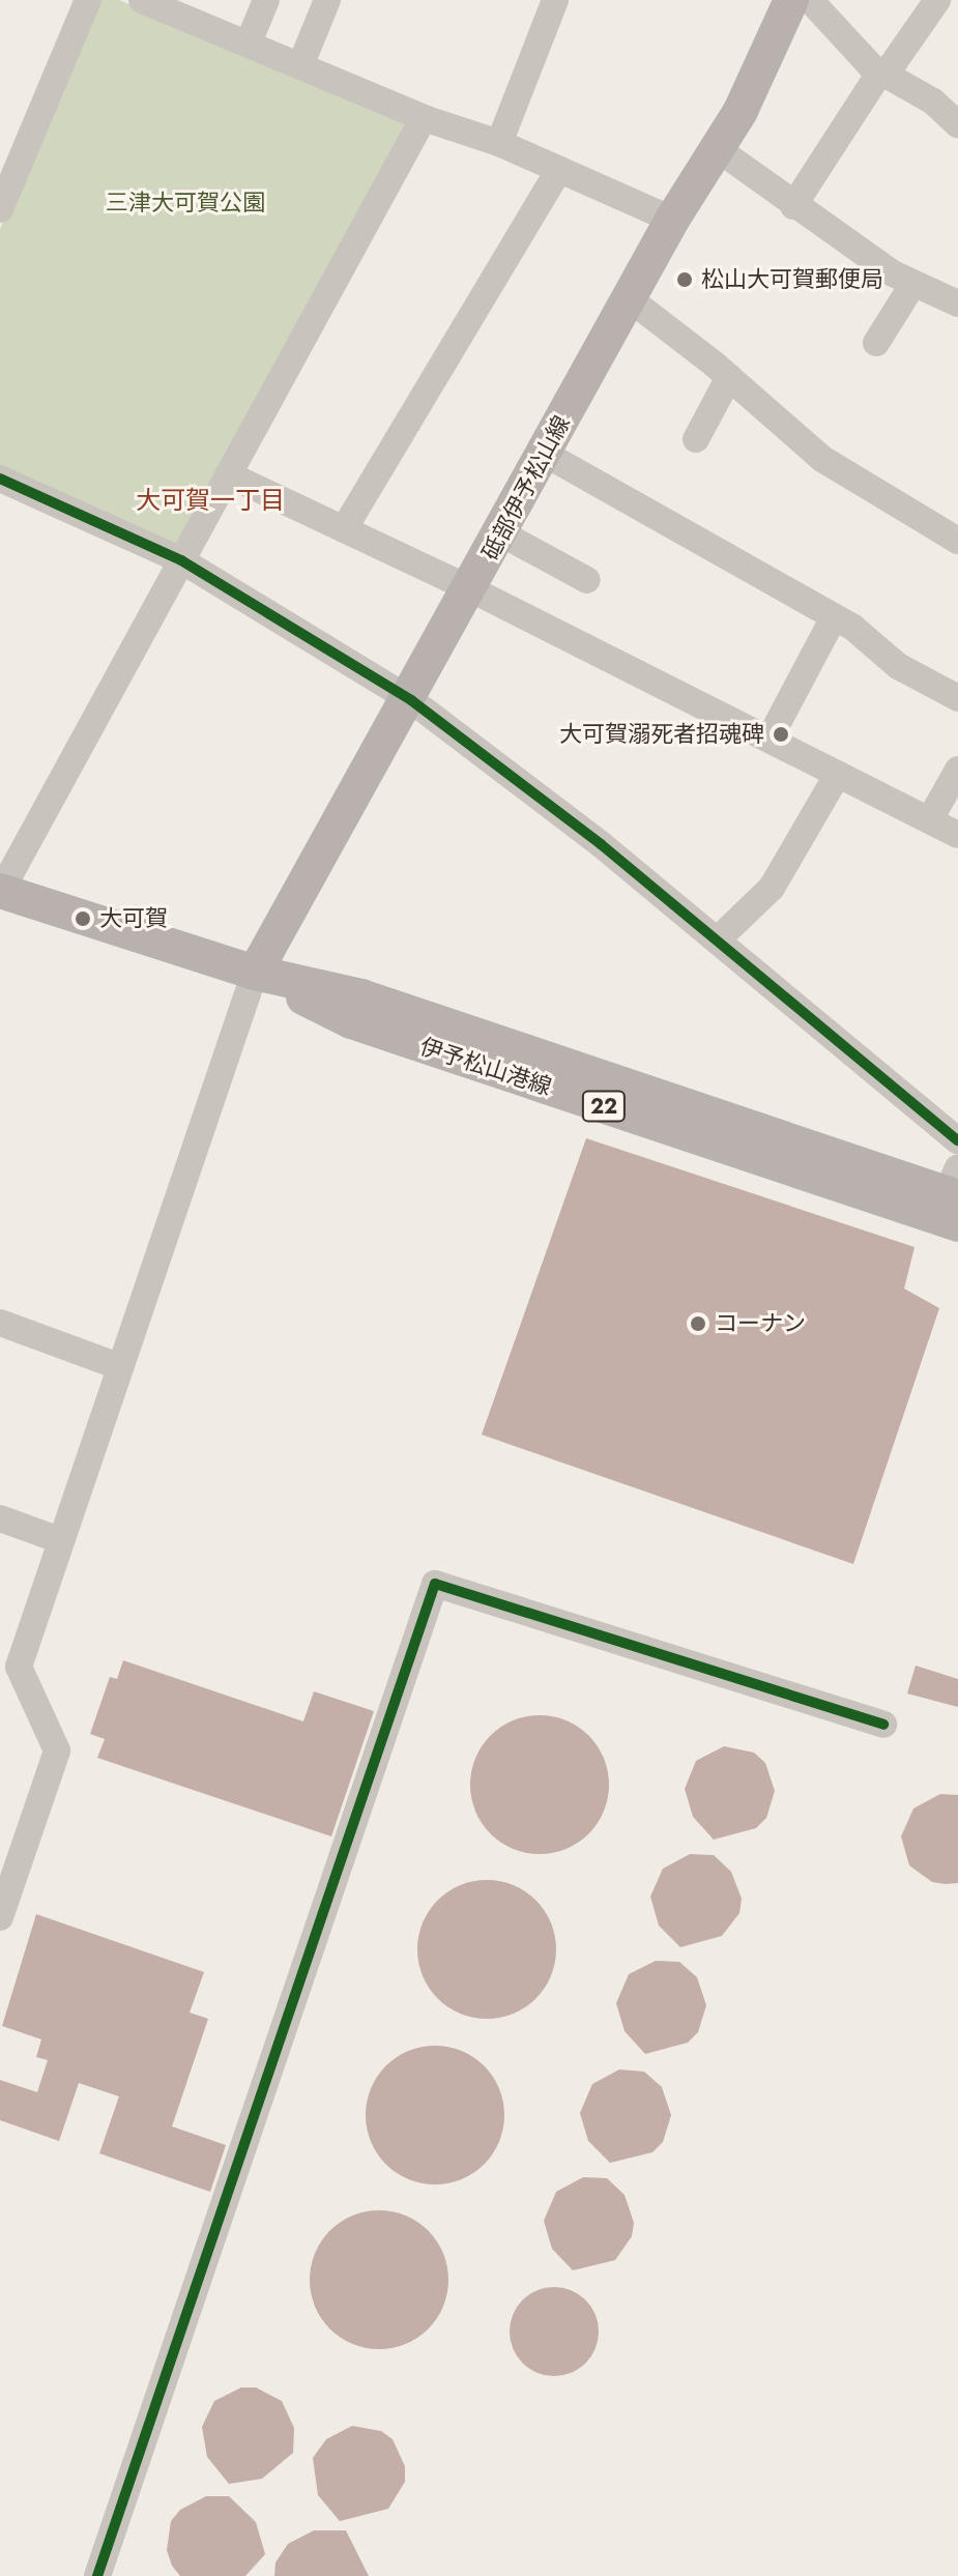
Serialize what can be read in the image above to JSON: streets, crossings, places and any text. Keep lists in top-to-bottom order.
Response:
{
  "streets": {
    "main road": ["砥部伊予松山線", "伊予松山港線", "22"]
  },
  "crossings": [
    ["砥部伊予松山線", "伊予松山港線"]
  ],
  "districts": ["大可賀一丁目"],
  "parks": ["三津大可賀公園"],
  "places": [
    "松山大可賀郵便局",
    "大可賀溺死者招魂碑",
    "大可賀",
    "コーナン"
  ]
}
